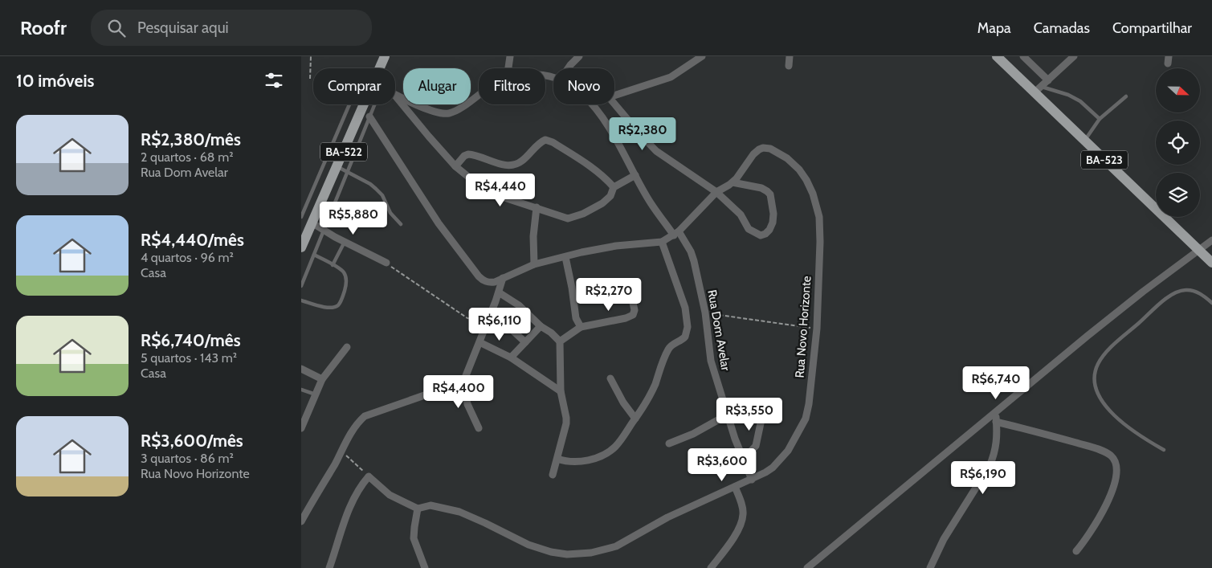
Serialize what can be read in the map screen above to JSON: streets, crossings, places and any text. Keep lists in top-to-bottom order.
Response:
{
  "streets": {
    "main road": ["BA-522", "BA-523"],
    "street": ["Rua Novo Horizonte", "Rua Dom Avelar"]
  },
  "crossings": [
    ["Rua Novo Horizonte", "Rua Dom Avelar"]
  ],
  "north": "right",
  "page": {
    "header": "Roofr",
    "search": "Pesquisar aqui",
    "nav": ["Mapa", "Camadas", "Compartilhar"],
    "heading": "10 imóveis",
    "chip": [
      "Comprar",
      "Alugar",
      "Filtros",
      "Novo"
    ],
    "list": [
      {
        "name": "R$2,380/mês",
        "note": "2 quartos · 68 m² · Rua Dom Avelar"
      },
      {
        "name": "R$4,440/mês",
        "note": "4 quartos · 96 m² · Casa"
      },
      {
        "name": "R$6,740/mês",
        "note": "5 quartos · 143 m² · Casa"
      },
      {
        "name": "R$3,600/mês",
        "note": "3 quartos · 86 m² · Rua Novo Horizonte"
      }
    ],
    "price": [
      "R$2,380",
      "R$4,440",
      "R$5,880",
      "R$2,270",
      "R$6,110",
      "R$6,740",
      "R$4,400",
      "R$3,550",
      "R$3,600",
      "R$6,190"
    ]
  }
}
